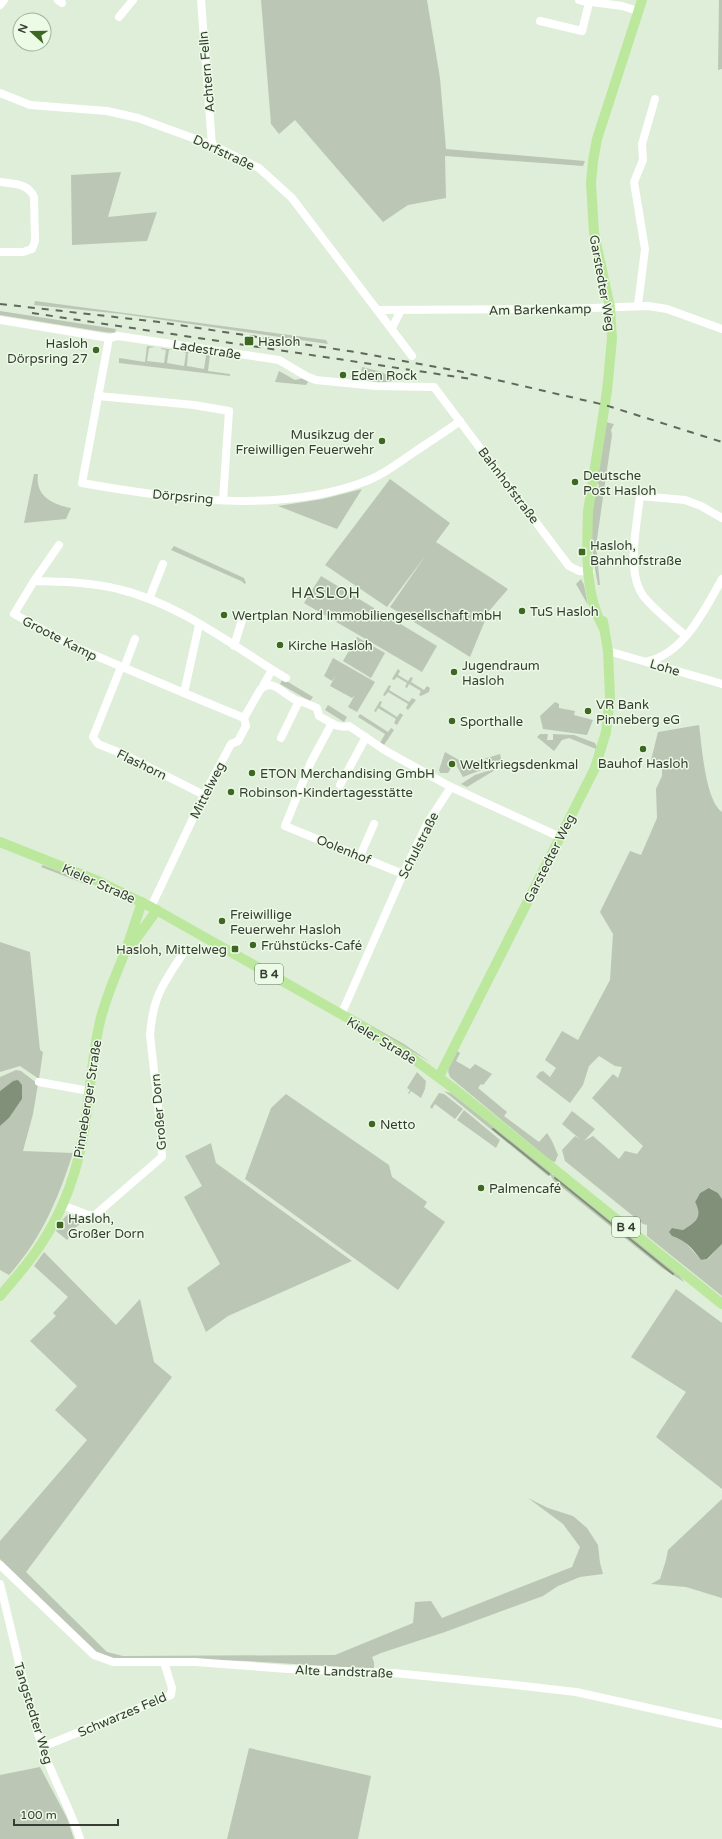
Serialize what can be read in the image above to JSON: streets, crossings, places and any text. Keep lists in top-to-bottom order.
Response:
{
  "streets": {
    "main road": [
      "Garstedter Weg",
      "Kieler Straße",
      "B 4",
      "Pinneberger Straße"
    ],
    "street": [
      "Achtern Felln",
      "Dorfstraße",
      "Am Barkenkamp",
      "Ladestraße",
      "Bahnhofstraße",
      "Dörpsring",
      "Groote Kamp",
      "Lohe",
      "Flashorn",
      "Mittelweg",
      "Schulstraße",
      "Oolenhof",
      "Großer Dorn",
      "Alte Landstraße",
      "Tangstedter Weg",
      "Schwarzes Feld"
    ]
  },
  "crossings": [
    ["Achtern Felln", "Dorfstraße"],
    ["Dorfstraße", "Am Barkenkamp"],
    ["Garstedter Weg", "Am Barkenkamp"],
    ["Garstedter Weg", "Bahnhofstraße"],
    ["Garstedter Weg", "Lohe"],
    ["Garstedter Weg", "Kieler Straße"],
    ["Ladestraße", "Bahnhofstraße"],
    ["Ladestraße", "Dörpsring"],
    ["Groote Kamp", "Flashorn"],
    ["Groote Kamp", "Mittelweg"],
    ["Flashorn", "Mittelweg"],
    ["Mittelweg", "Kieler Straße"],
    ["Mittelweg", "Pinneberger Straße"],
    ["Schulstraße", "Oolenhof"],
    ["Schulstraße", "Kieler Straße"],
    ["Kieler Straße", "Pinneberger Straße"],
    ["Pinneberger Straße", "Großer Dorn"],
    ["Alte Landstraße", "Schwarzes Feld"],
    ["Tangstedter Weg", "Schwarzes Feld"]
  ],
  "districts": ["HASLOH"],
  "places": {
    "transit": [
      "Hasloh",
      "Hasloh, Bahnhofstraße",
      "Hasloh, Mittelweg",
      "Hasloh, Großer Dorn"
    ],
    "other": [
      "Hasloh Dörpsring 27",
      "Eden Rock",
      "Musikzug der Freiwilligen Feuerwehr",
      "Deutsche Post Hasloh",
      "TuS Hasloh",
      "Wertplan Nord Immobiliengesellschaft mbH",
      "Kirche Hasloh",
      "Jugendraum Hasloh",
      "VR Bank Pinneberg eG",
      "Sporthalle",
      "Bauhof Hasloh",
      "Weltkriegsdenkmal",
      "ETON Merchandising GmbH",
      "Robinson-Kindertagesstätte",
      "Freiwillige Feuerwehr Hasloh",
      "Frühstücks-Café",
      "Netto",
      "Palmencafé"
    ]
  },
  "scale_bar": "100 m",
  "north": "left"
}
